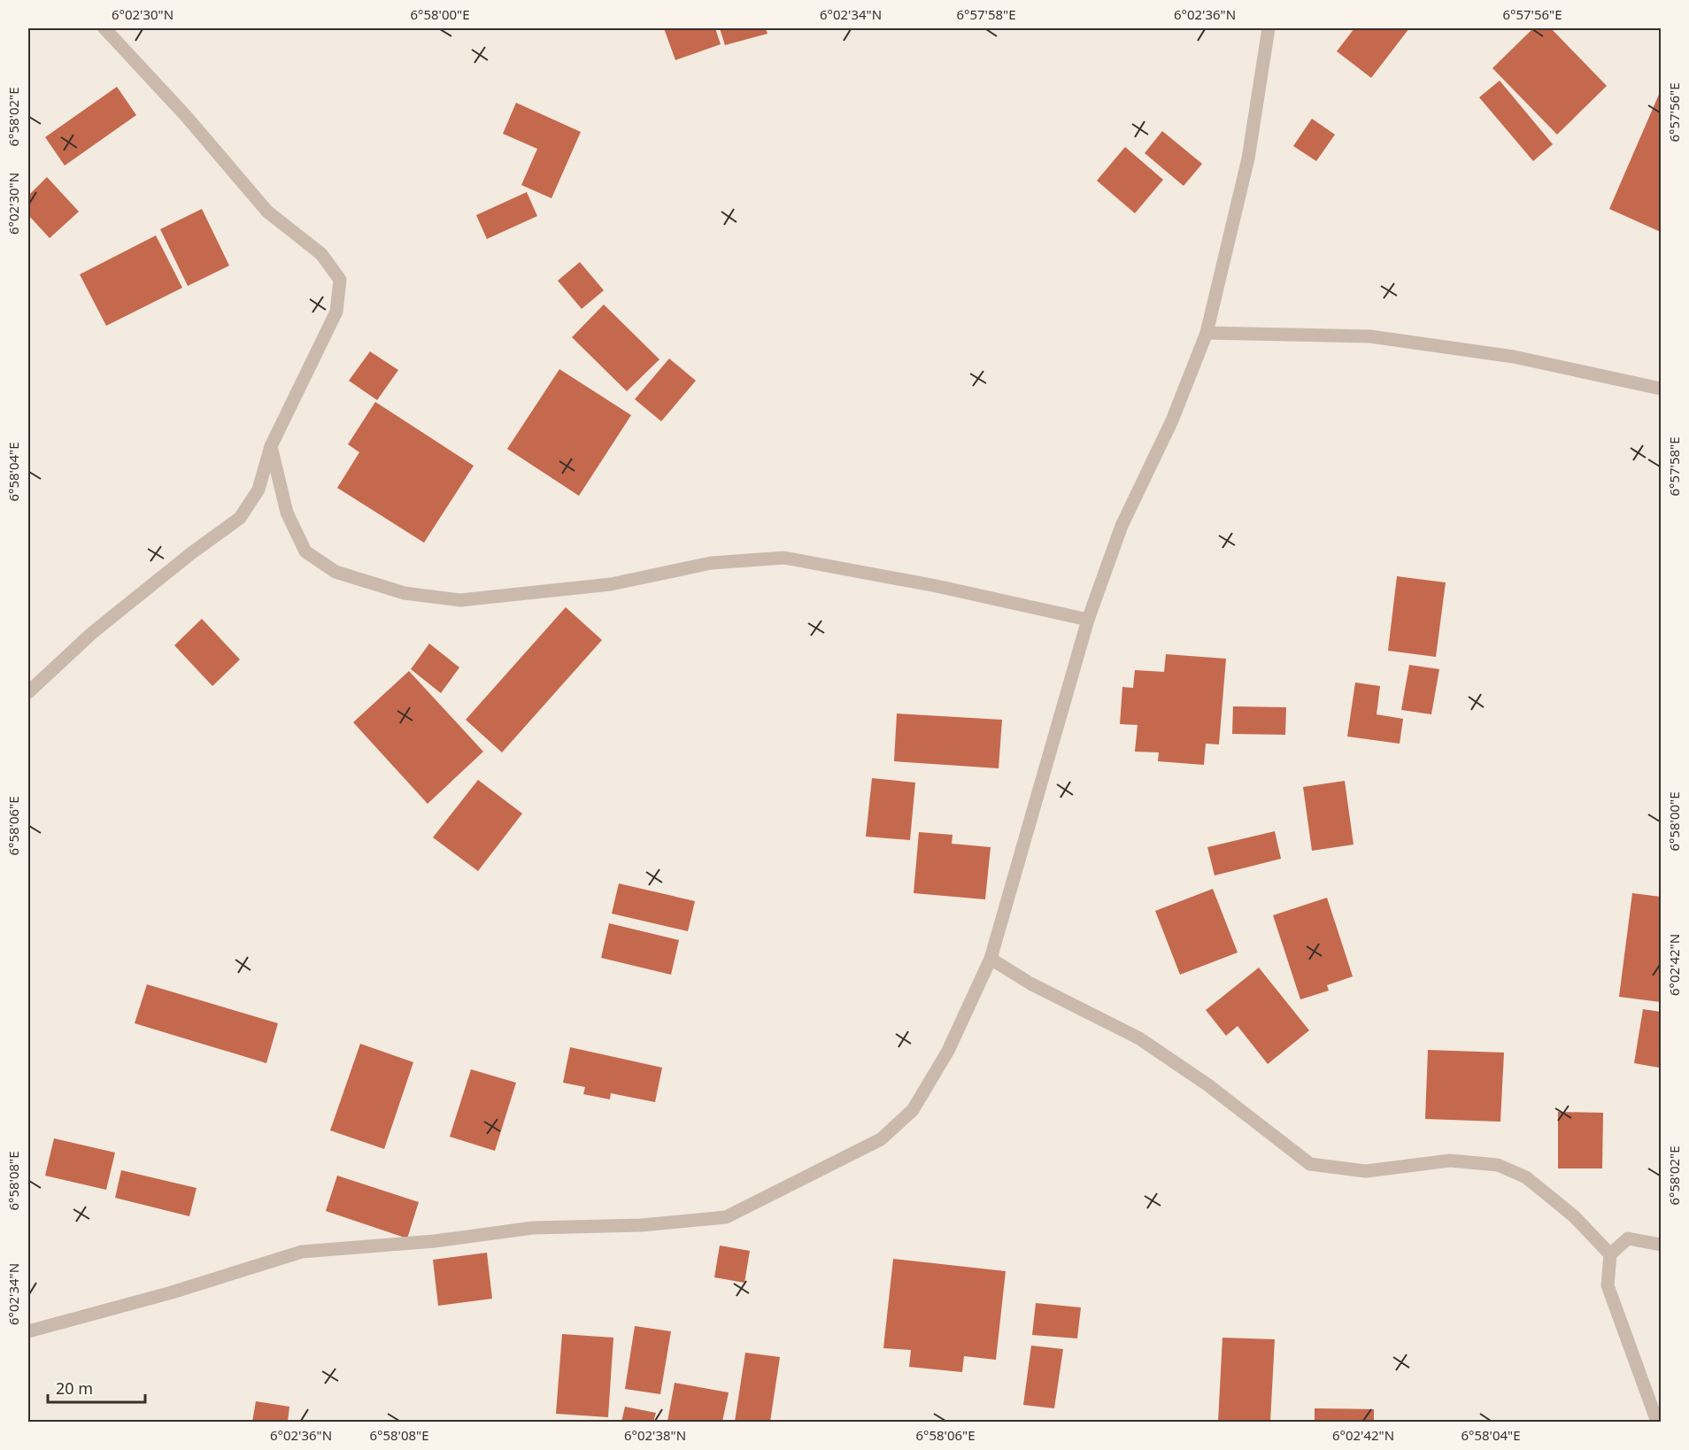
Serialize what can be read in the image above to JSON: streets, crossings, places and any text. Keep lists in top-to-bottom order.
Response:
{
  "scale_bar": "20 m",
  "coordinates": [
    "6°02'30\"N",
    "6°58'00\"E",
    "6°02'34\"N",
    "6°57'58\"E",
    "6°02'36\"N",
    "6°57'56\"E",
    "6°58'02\"E",
    "6°58'04\"E",
    "6°58'06\"E",
    "6°02'42\"N",
    "6°58'08\"E",
    "6°02'38\"N"
  ]
}
